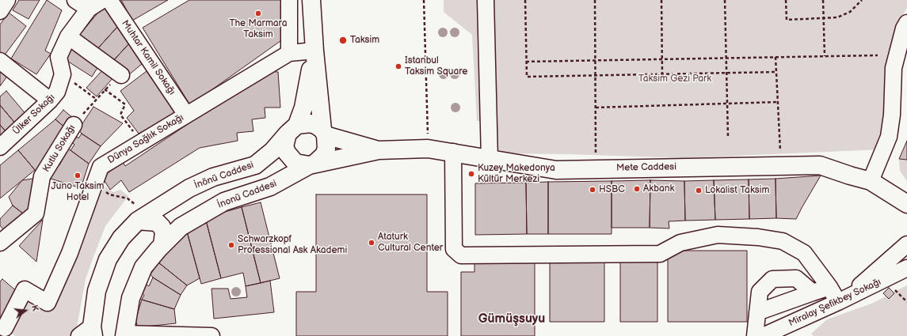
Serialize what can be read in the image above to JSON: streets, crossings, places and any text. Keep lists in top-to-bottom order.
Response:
{
  "streets": {
    "main road": ["Mete Caddesi", "İnönü Caddesi", "İnonü Caddesi"],
    "street": [
      "Muhtar Kamil Sokağı",
      "Ülker Sokağı",
      "Dünya Sağlık Sokağı",
      "Kutlu Sokağı",
      "Miralay Şefikbey Sokağı"
    ]
  },
  "crossings": [
    ["Muhtar Kamil Sokağı", "Dünya Sağlık Sokağı"],
    ["İnönü Caddesi", "İnonü Caddesi"]
  ],
  "districts": ["Gümüşsuyu"],
  "parks": ["Taksim Gezi Park"],
  "places": [
    "The Marmara Taksim",
    "Taksim",
    "Istanbul Taksim Square",
    "Kuzey Makedonya Kültür Merkezi",
    "Juno Taksim Hotel",
    "Akbank",
    "HSBC",
    "Lokalist Taksim",
    "Ataturk Cultural Center",
    "Schwarzkopf Professional Ask Akademi"
  ],
  "north": "right"
}
